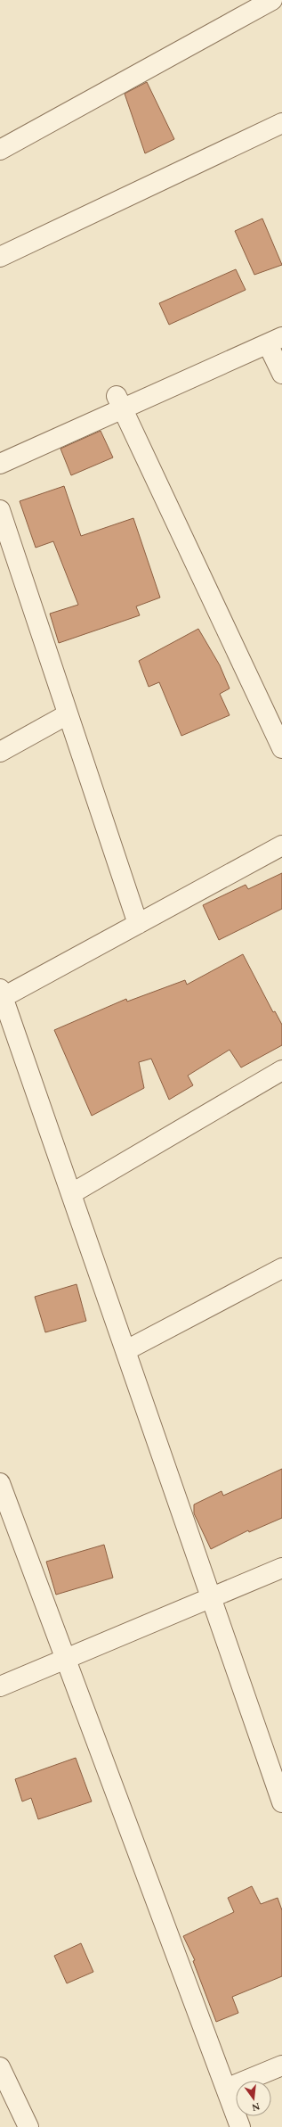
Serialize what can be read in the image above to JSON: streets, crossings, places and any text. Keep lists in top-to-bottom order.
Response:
{
  "north": "bottom"
}
